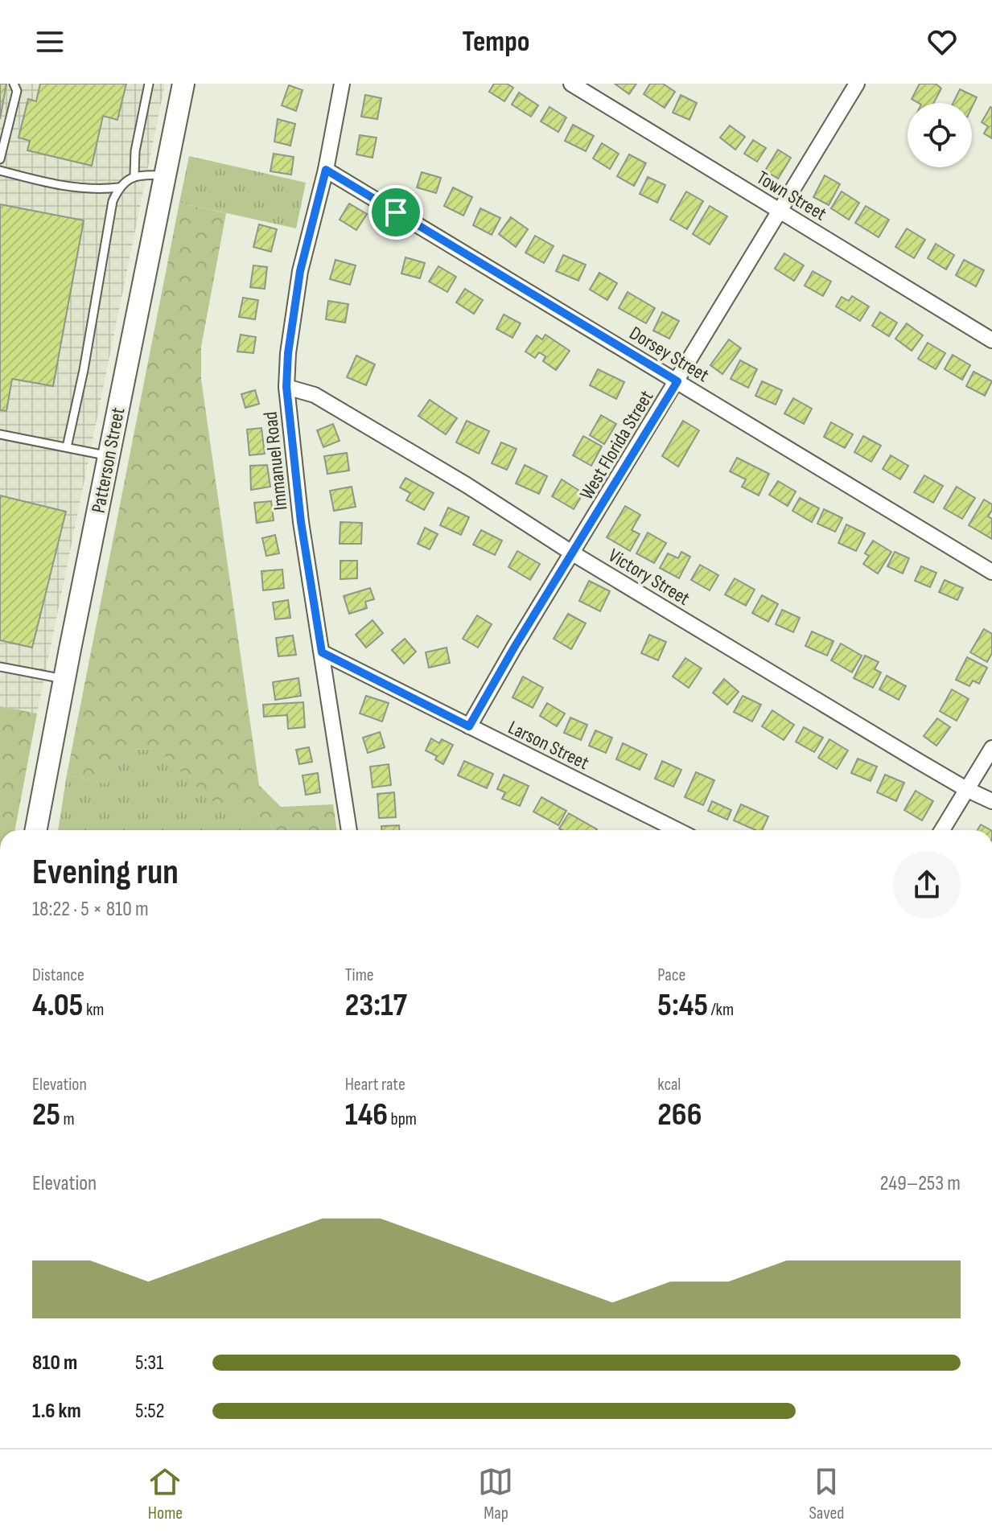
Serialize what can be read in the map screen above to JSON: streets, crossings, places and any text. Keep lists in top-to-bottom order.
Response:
{
  "streets": {
    "main road": ["Patterson Street"],
    "street": [
      "Town Street",
      "Dorsey Street",
      "West Florida Street",
      "Immanuel Road",
      "Victory Street",
      "Larson Street"
    ]
  },
  "crossings": [
    ["Town Street", "West Florida Street"],
    ["Dorsey Street", "West Florida Street"],
    ["Dorsey Street", "Immanuel Road"],
    ["West Florida Street", "Victory Street"],
    ["West Florida Street", "Larson Street"],
    ["Immanuel Road", "Victory Street"],
    ["Immanuel Road", "Larson Street"]
  ],
  "page": {
    "header": "Tempo",
    "heading": ["Evening run", "18:22 · 5 × 810 m"],
    "stats": [
      ["Distance", "4.05 km"],
      ["Time", "23:17"],
      ["Pace", "5:45 /km"],
      ["Elevation", "25 m"],
      ["Heart rate", "146 bpm"],
      ["kcal", "266"]
    ],
    "chart": ["Elevation", "249–253 m"],
    "list": [
      {
        "name": "810 m",
        "note": "5:31"
      },
      {
        "name": "1.6 km",
        "note": "5:52"
      }
    ],
    "tabs": ["Home", "Map", "Saved"]
  }
}
